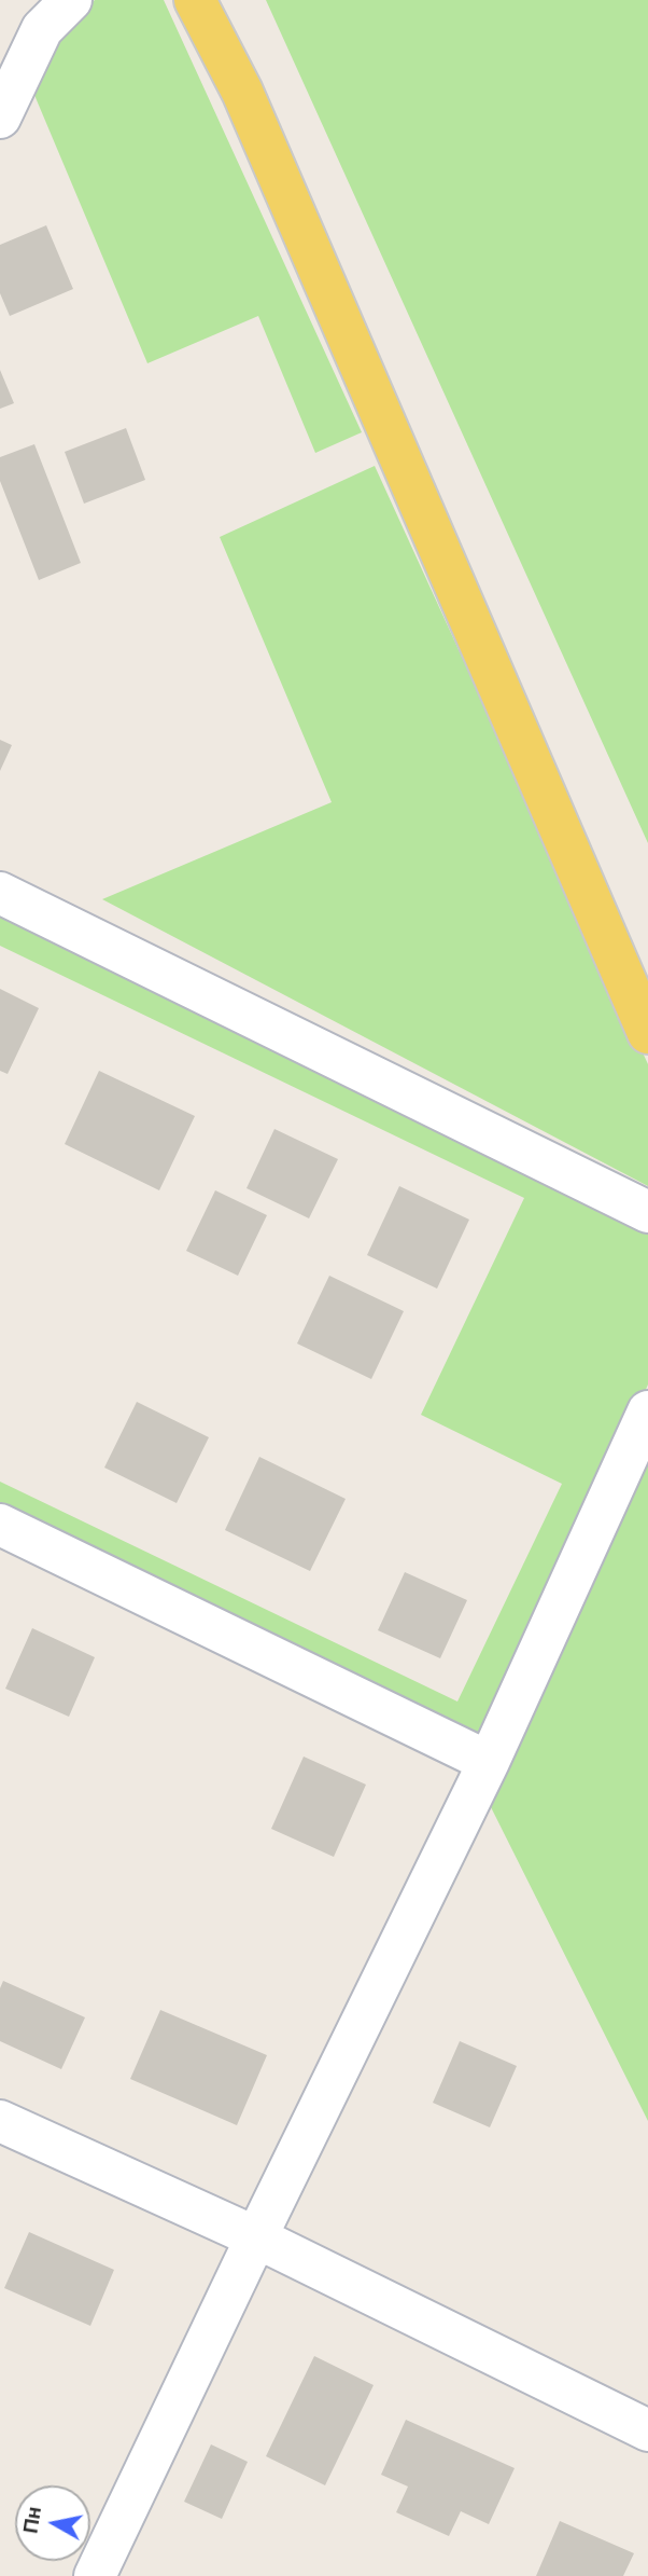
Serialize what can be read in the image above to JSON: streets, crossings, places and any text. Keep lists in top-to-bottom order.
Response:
{
  "north": "left"
}
